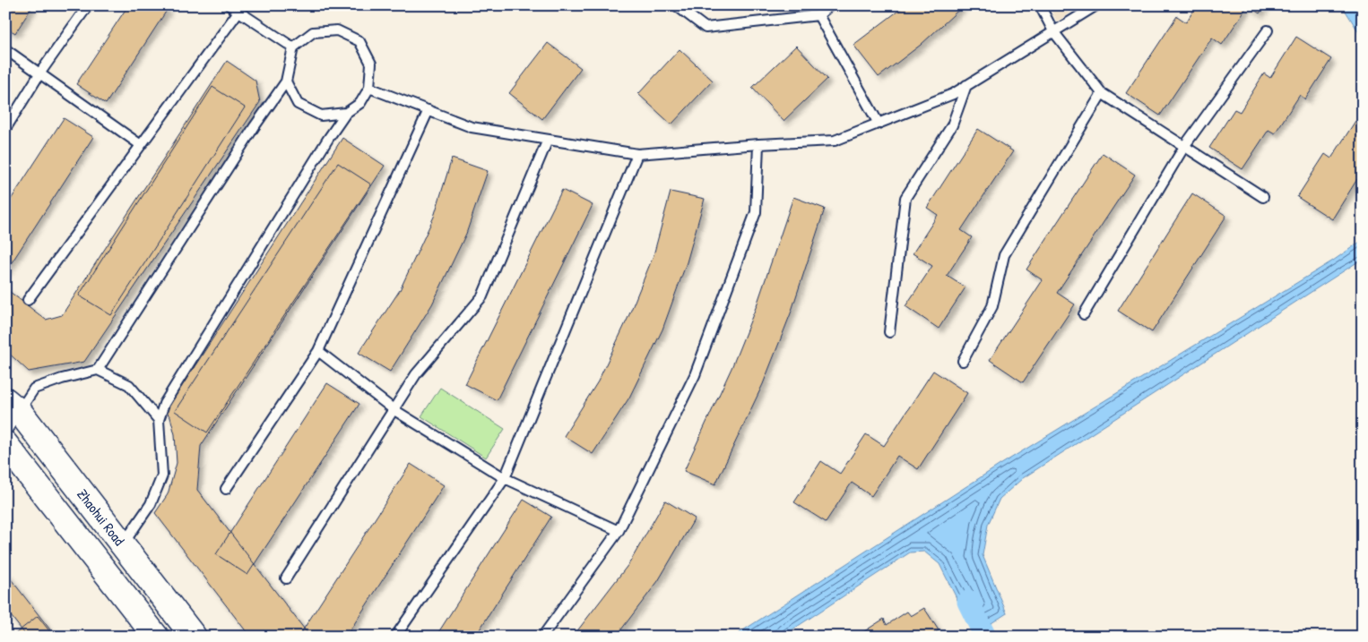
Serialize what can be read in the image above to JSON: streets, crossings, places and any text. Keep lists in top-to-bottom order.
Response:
{
  "streets": {
    "main road": ["Zhaohui Road"]
  }
}
